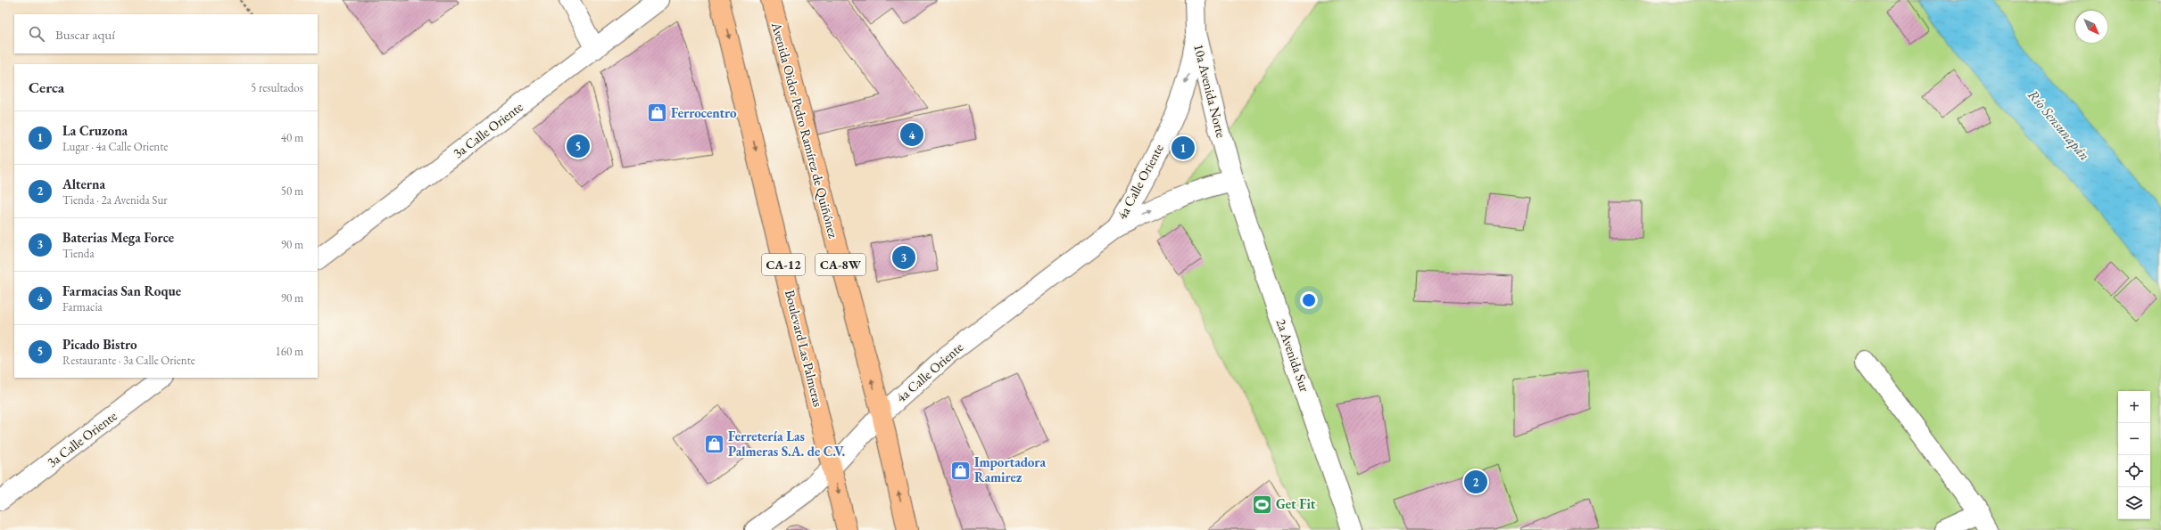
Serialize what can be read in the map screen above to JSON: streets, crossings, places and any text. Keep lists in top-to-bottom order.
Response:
{
  "streets": {
    "main road": [
      "Avenida Oidor Pedro Ramírez de Quiñónez",
      "CA-12",
      "CA-8W",
      "Boulevard Las Palmeras"
    ],
    "street": [
      "10a Avenida Norte",
      "3a Calle Oriente",
      "4a Calle Oriente",
      "2a Avenida Sur"
    ]
  },
  "crossings": [
    ["10a Avenida Norte", "4a Calle Oriente"],
    ["10a Avenida Norte", "2a Avenida Sur"],
    ["Avenida Oidor Pedro Ramírez de Quiñónez", "4a Calle Oriente"],
    ["4a Calle Oriente", "Boulevard Las Palmeras"],
    ["4a Calle Oriente", "2a Avenida Sur"]
  ],
  "one_way": ["Avenida Oidor Pedro Ramírez de Quiñónez", "Boulevard Las Palmeras"],
  "water": ["Río Sensunapán"],
  "places": {
    "shop": ["Ferrocentro", "Ferretería Las Palmeras S.A. de C.V.", "Importadora Ramirez"],
    "sports": ["Get Fit"]
  },
  "north": "bottom right",
  "page": {
    "search": "Buscar aquí",
    "heading": ["Cerca", "5 resultados"],
    "list": [
      {
        "mark": "1",
        "name": "La Cruzona",
        "note": "Lugar · 4a Calle Oriente",
        "value": "40 m"
      },
      {
        "mark": "2",
        "name": "Alterna",
        "note": "Tienda · 2a Avenida Sur",
        "value": "50 m"
      },
      {
        "mark": "3",
        "name": "Baterias Mega Force",
        "note": "Tienda",
        "value": "90 m"
      },
      {
        "mark": "4",
        "name": "Farmacias San Roque",
        "note": "Farmacia",
        "value": "90 m"
      },
      {
        "mark": "5",
        "name": "Picado Bistro",
        "note": "Restaurante · 3a Calle Oriente",
        "value": "160 m"
      }
    ],
    "pins": [
      "4",
      "5",
      "1",
      "3",
      "2"
    ],
    "map_buttons": ["+", "−"]
  }
}
